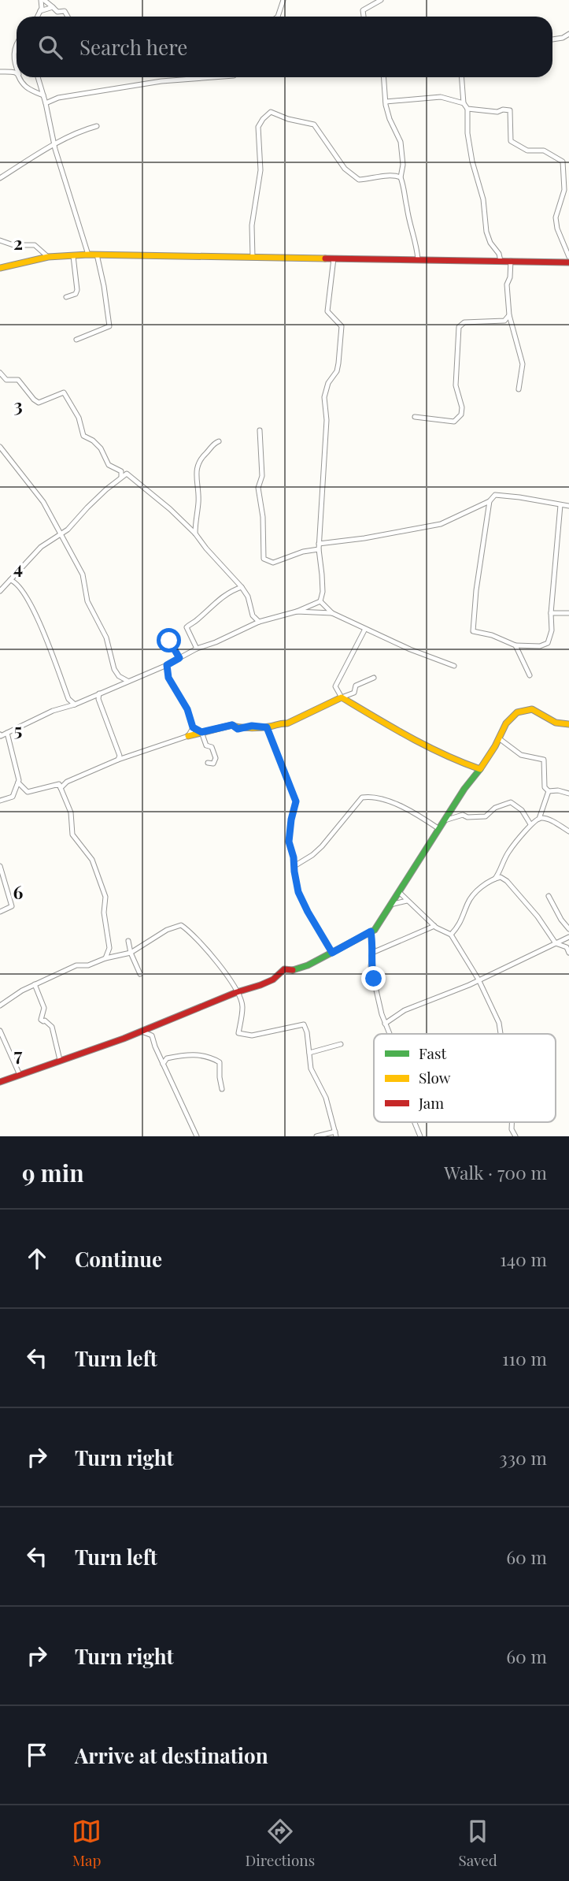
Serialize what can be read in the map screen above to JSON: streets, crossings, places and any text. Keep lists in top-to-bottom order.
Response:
{
  "legend": ["Fast", "Slow", "Jam"],
  "page": {
    "search": "Search here",
    "heading": ["9 min", "Walk · 700 m"],
    "list": [
      ["Continue", "140 m"],
      ["Turn left", "110 m"],
      ["Turn right", "330 m"],
      ["Turn left", "60 m"],
      ["Turn right", "60 m"],
      "Arrive at destination"
    ],
    "nav": ["Map", "Directions", "Saved"]
  },
  "grid": {
    "rows": [
      "2",
      "3",
      "4",
      "5",
      "6",
      "7"
    ]
  }
}
